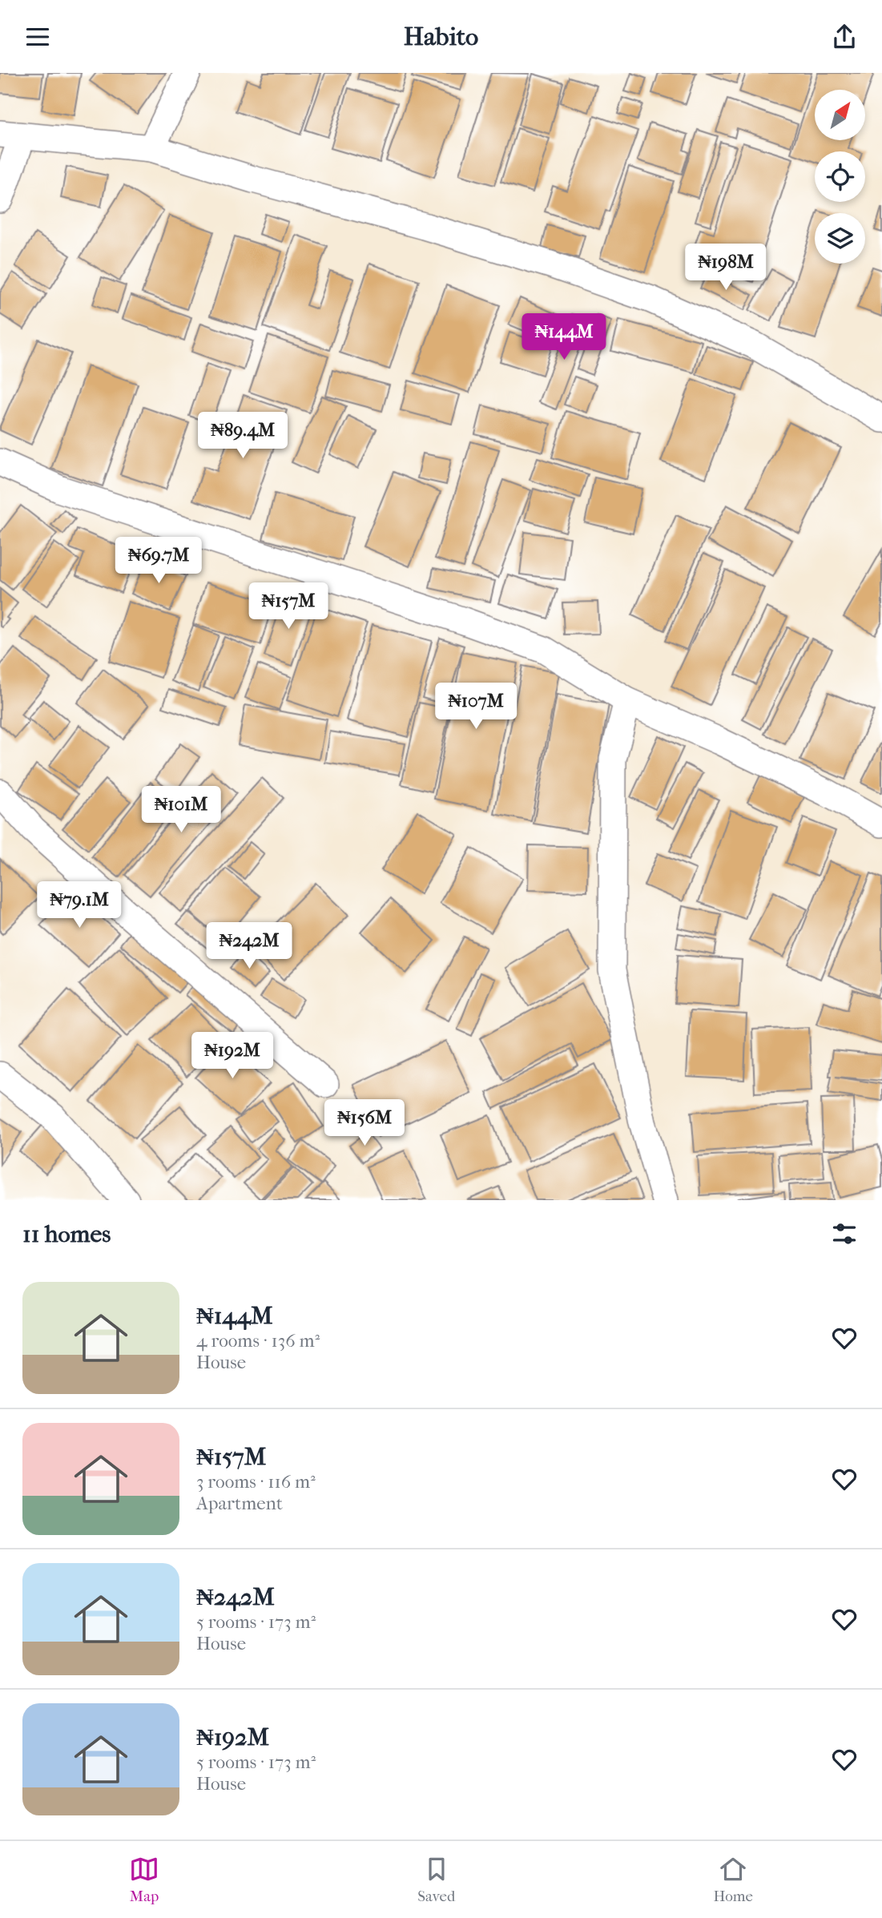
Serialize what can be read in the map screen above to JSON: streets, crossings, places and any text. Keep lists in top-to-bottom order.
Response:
{
  "north": "top right",
  "page": {
    "header": "Habito",
    "price": [
      "₦198M",
      "₦144M",
      "₦89.4M",
      "₦69.7M",
      "₦157M",
      "₦107M",
      "₦101M",
      "₦79.1M",
      "₦242M",
      "₦192M",
      "₦156M"
    ],
    "heading": "11 homes",
    "list": [
      {
        "name": "₦144M",
        "note": "4 rooms · 136 m² · House"
      },
      {
        "name": "₦157M",
        "note": "3 rooms · 116 m² · Apartment"
      },
      {
        "name": "₦242M",
        "note": "5 rooms · 173 m² · House"
      },
      {
        "name": "₦192M",
        "note": "5 rooms · 173 m² · House"
      }
    ],
    "tabs": ["Map", "Saved", "Home"]
  }
}
